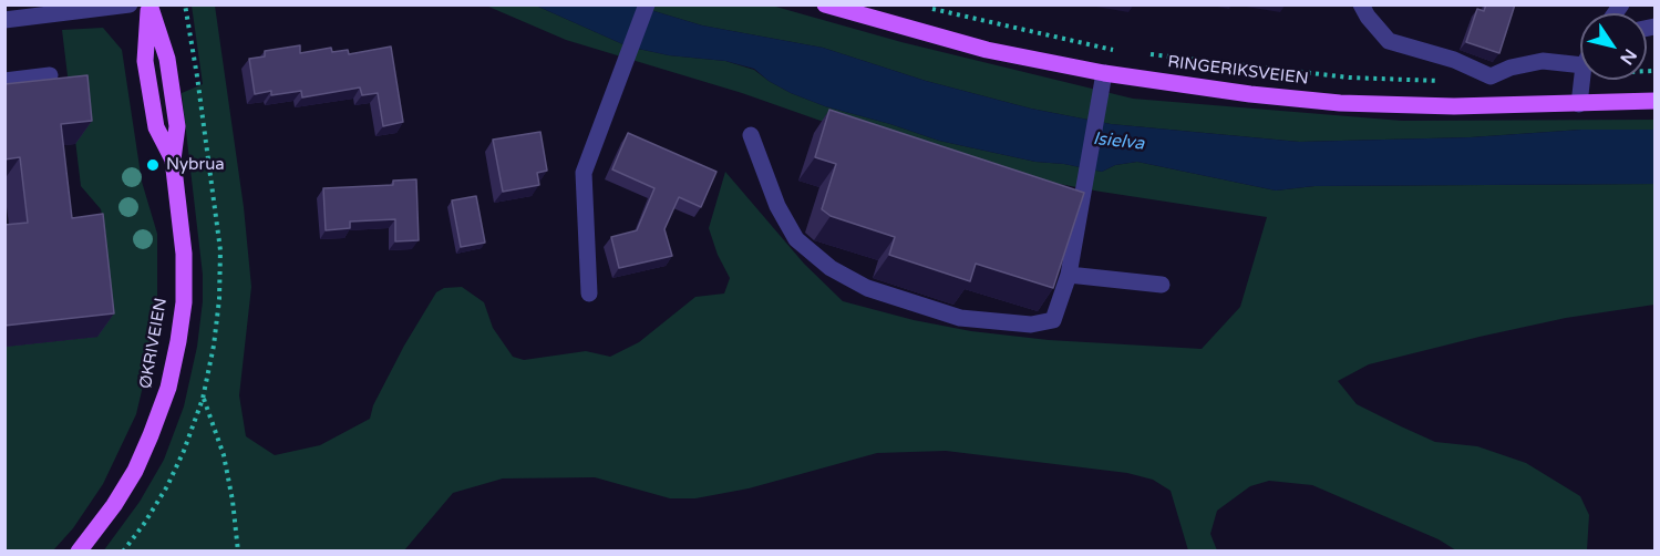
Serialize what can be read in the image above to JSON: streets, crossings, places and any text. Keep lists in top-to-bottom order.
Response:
{
  "streets": {
    "main road": ["RINGERIKSVEIEN", "ØKRIVEIEN"]
  },
  "water": ["Isielva"],
  "places": ["Nybrua"],
  "north": "bottom right"
}
